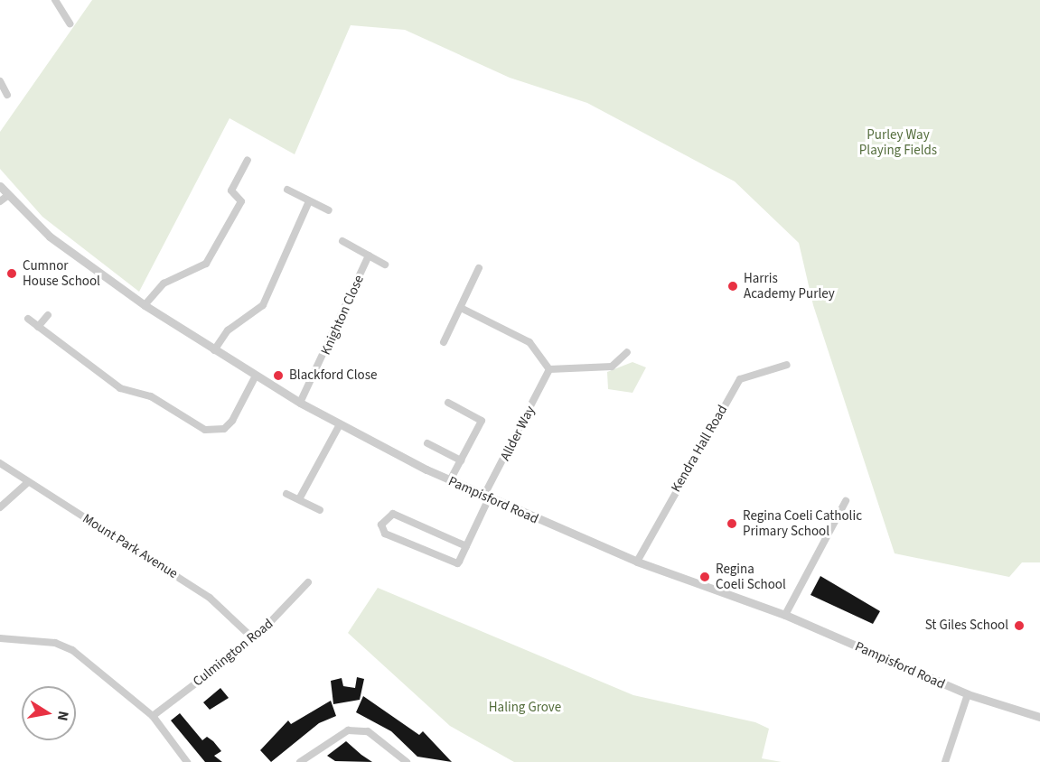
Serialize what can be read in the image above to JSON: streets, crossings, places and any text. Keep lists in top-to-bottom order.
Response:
{
  "streets": {
    "street": [
      "Knighton Close",
      "Allder Way",
      "Kendra Hall Road",
      "Pampisford Road",
      "Mount Park Avenue",
      "Culmington Road"
    ]
  },
  "crossings": [
    ["Knighton Close", "Pampisford Road"],
    ["Allder Way", "Pampisford Road"],
    ["Kendra Hall Road", "Pampisford Road"],
    ["Mount Park Avenue", "Culmington Road"]
  ],
  "parks": ["Purley Way Playing Fields", "Haling Grove"],
  "places": [
    "Cumnor House School",
    "Harris Academy Purley",
    "Blackford Close",
    "Regina Coeli Catholic Primary School",
    "Regina Coeli School",
    "St Giles School"
  ],
  "north": "right"
}
